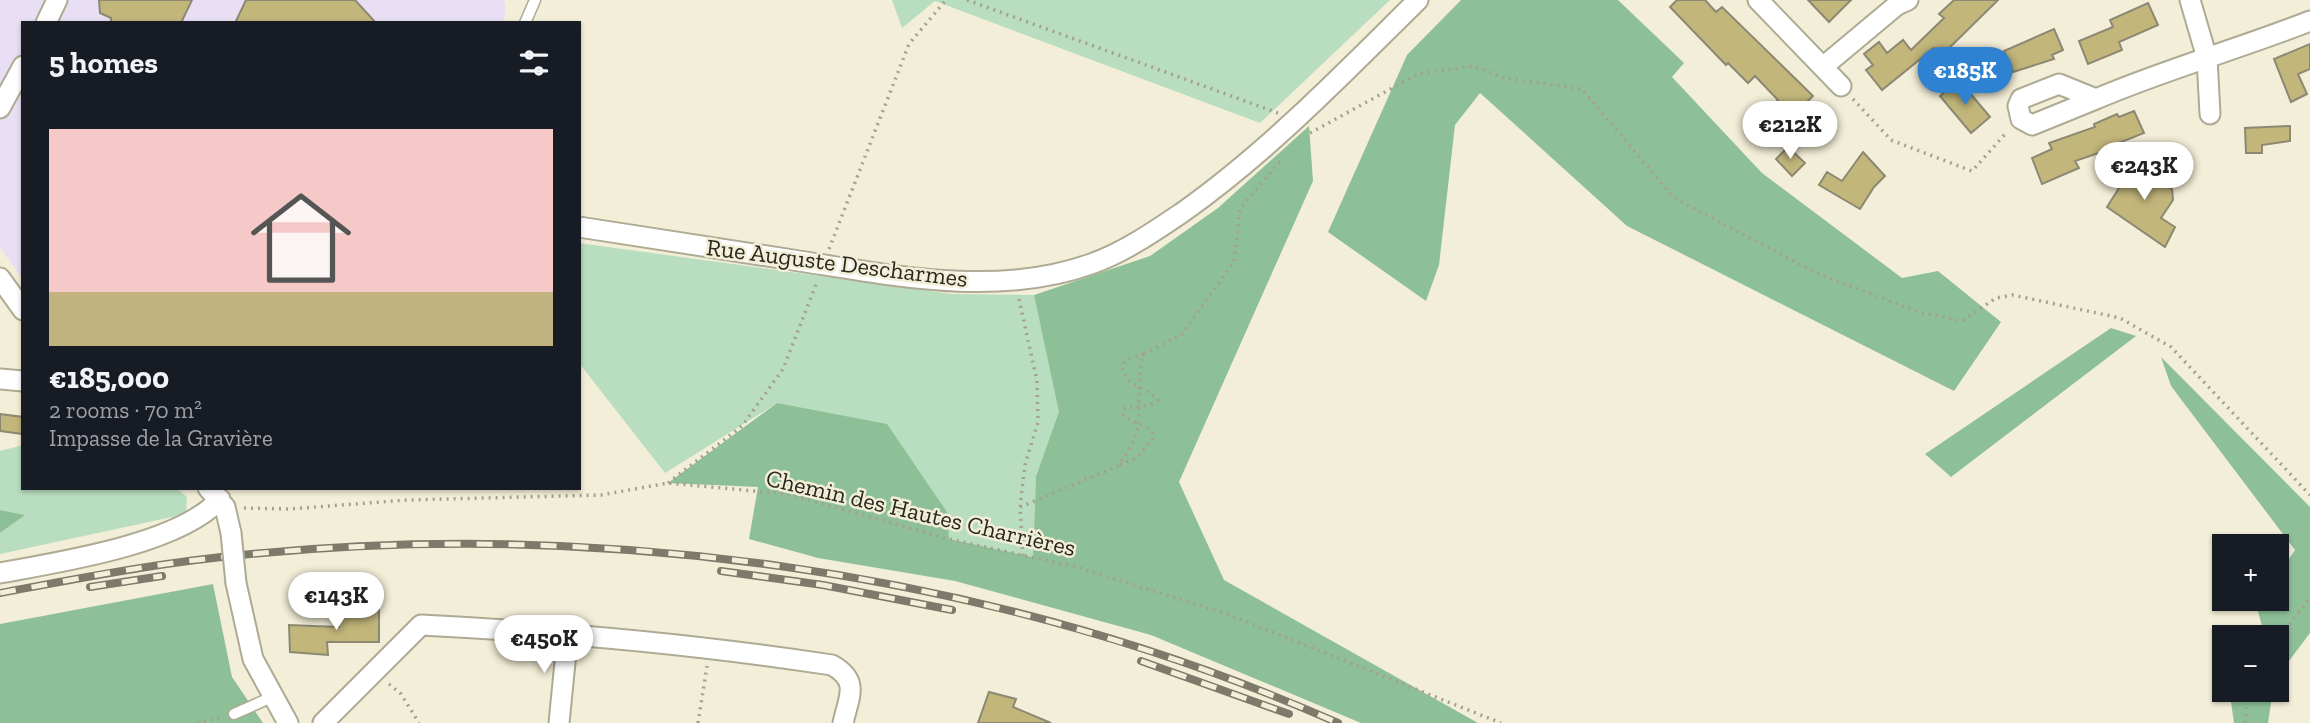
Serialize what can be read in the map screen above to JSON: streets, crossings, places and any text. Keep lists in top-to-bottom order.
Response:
{
  "streets": {
    "street": ["Rue Auguste Descharmes"],
    "path": ["Chemin des Hautes Charrières"]
  },
  "page": {
    "heading": "5 homes",
    "price": [
      "€185K",
      "€212K",
      "€243K",
      "€143K",
      "€450K"
    ],
    "list": [
      {
        "name": "€185,000",
        "note": "2 rooms · 70 m² · Impasse de la Gravière"
      }
    ],
    "map_buttons": ["+", "−"]
  }
}
